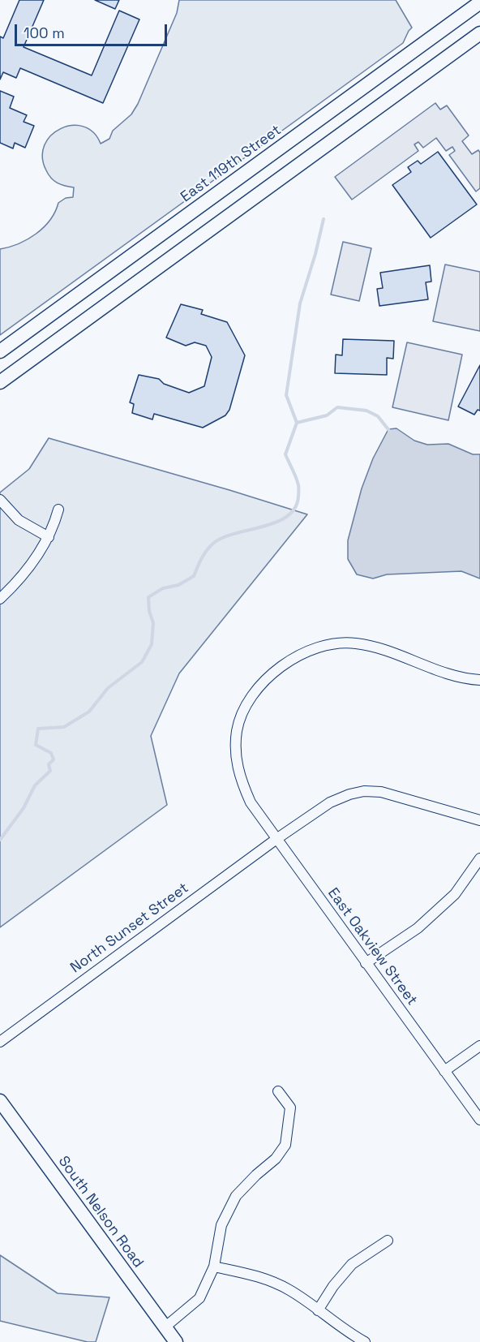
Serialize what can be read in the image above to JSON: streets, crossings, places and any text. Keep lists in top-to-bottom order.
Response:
{
  "streets": {
    "main road": ["East 119th Street", "South Nelson Road"],
    "street": ["North Sunset Street", "East Oakview Street"]
  },
  "crossings": [
    ["North Sunset Street", "East Oakview Street"]
  ],
  "scale_bar": "100 m"
}
